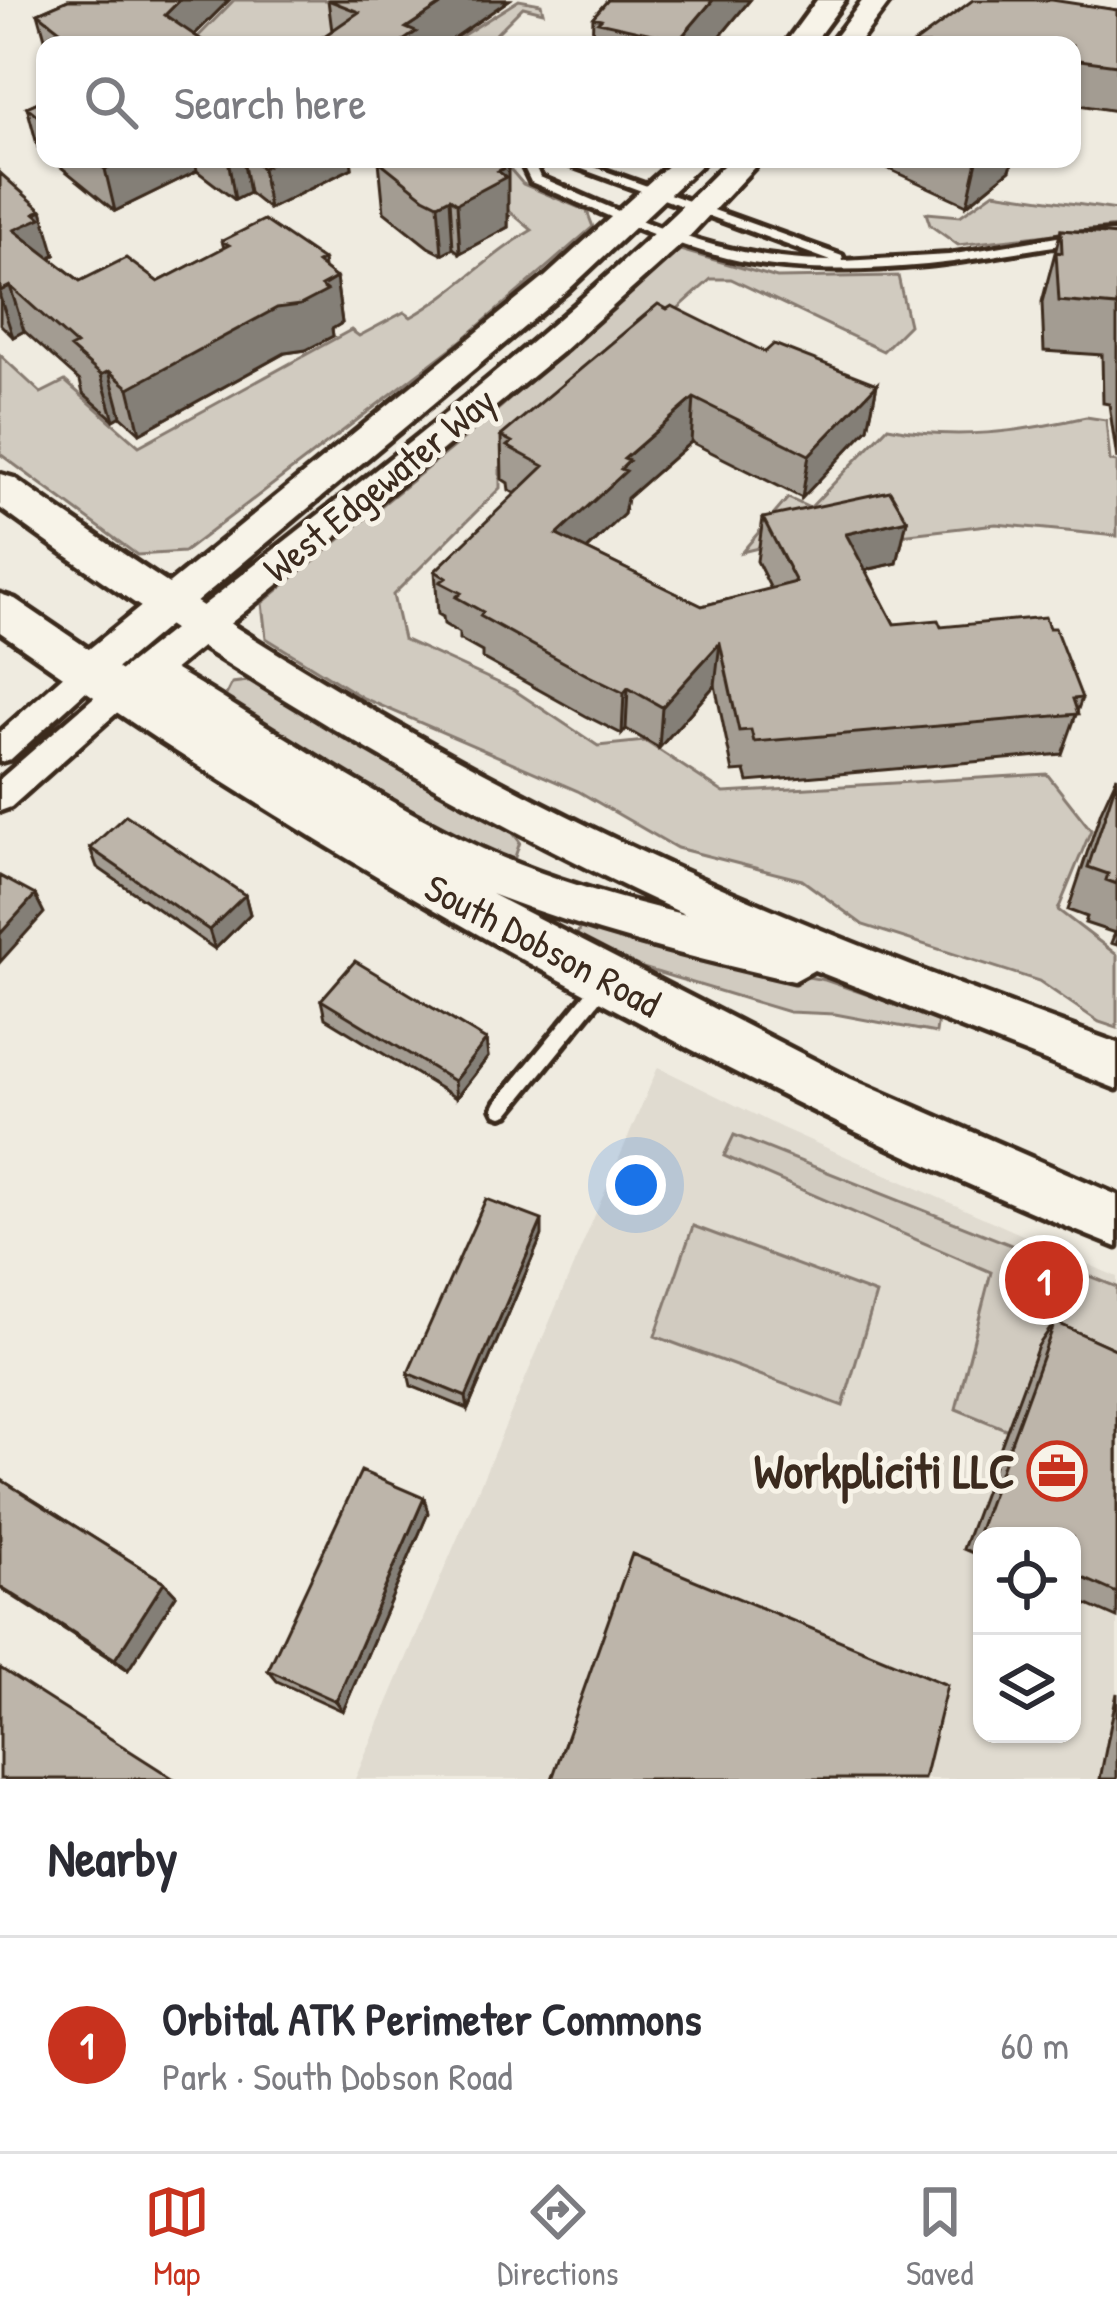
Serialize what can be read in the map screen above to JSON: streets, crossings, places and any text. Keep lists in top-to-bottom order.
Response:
{
  "streets": {
    "main road": ["South Dobson Road"],
    "street": ["West Edgewater Way"]
  },
  "crossings": [
    ["West Edgewater Way", "South Dobson Road"]
  ],
  "places": {
    "office": ["Workpliciti LLC"]
  },
  "page": {
    "search": "Search here",
    "pins": "1",
    "heading": "Nearby",
    "list": [
      {
        "mark": "1",
        "name": "Orbital ATK Perimeter Commons",
        "note": "Park · South Dobson Road",
        "value": "60 m"
      }
    ],
    "nav": ["Map", "Directions", "Saved"]
  }
}
